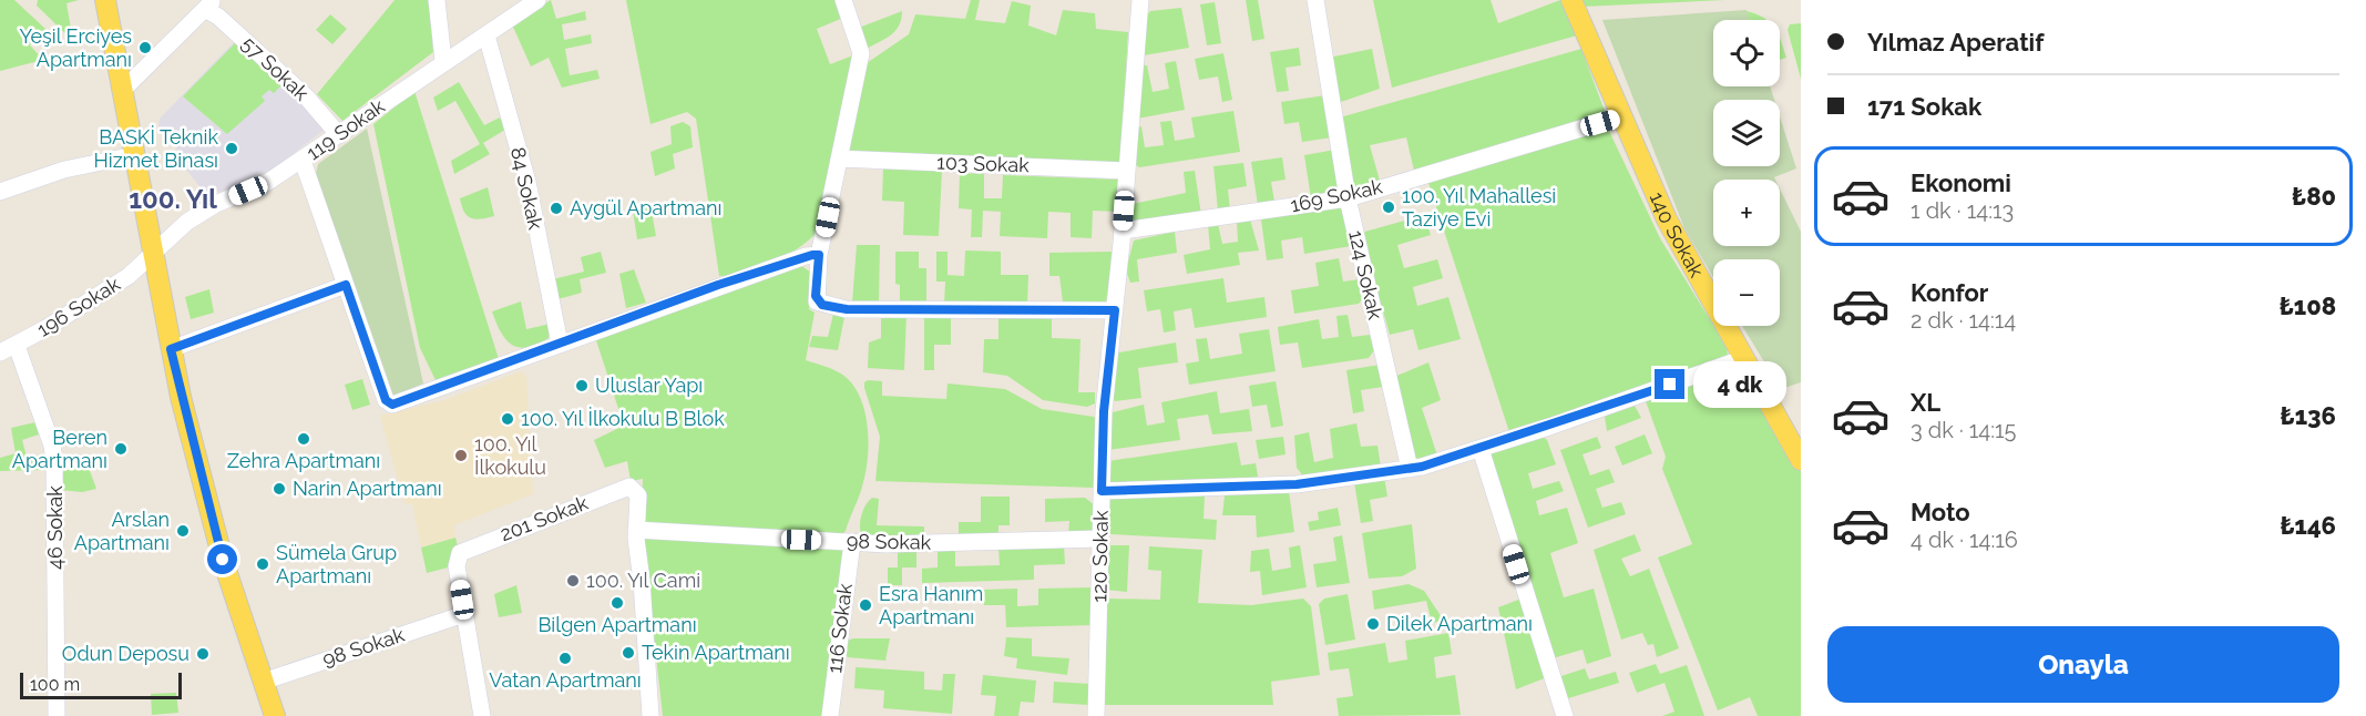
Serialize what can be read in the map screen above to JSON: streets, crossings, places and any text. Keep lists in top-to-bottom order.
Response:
{
  "streets": {
    "main road": ["140 Sokak"],
    "street": [
      "57 Sokak",
      "119 Sokak",
      "103 Sokak",
      "84 Sokak",
      "169 Sokak",
      "124 Sokak",
      "196 Sokak",
      "201 Sokak",
      "46 Sokak",
      "98 Sokak",
      "120 Sokak",
      "116 Sokak"
    ]
  },
  "crossings": [
    ["57 Sokak", "119 Sokak"],
    ["119 Sokak", "84 Sokak"],
    ["119 Sokak", "196 Sokak"],
    ["103 Sokak", "120 Sokak"],
    ["169 Sokak", "140 Sokak"],
    ["169 Sokak", "124 Sokak"],
    ["169 Sokak", "120 Sokak"],
    ["196 Sokak", "46 Sokak"],
    ["201 Sokak", "98 Sokak"],
    ["98 Sokak", "120 Sokak"],
    ["98 Sokak", "116 Sokak"]
  ],
  "districts": ["100. Yıl"],
  "places": [
    "Yeşil Erciyes Apartmanı",
    "BASKİ Teknik Hizmet Binası",
    "100. Yıl Mahallesi Taziye Evi",
    "Aygül Apartmanı",
    "Uluslar Yapı",
    "100. Yıl İlkokulu B Blok",
    "Zehra Apartmanı",
    "Beren Apartmanı",
    "100. Yıl İlkokulu",
    "Narin Apartmanı",
    "Arslan Apartmanı",
    "Sümela Grup Apartmanı",
    "100. Yıl Cami",
    "Bilgen Apartmanı",
    "Esra Hanım Apartmanı",
    "Dilek Apartmanı",
    "Tekin Apartmanı",
    "Odun Deposu",
    "Vatan Apartmanı"
  ],
  "scale_bar": "100 m",
  "page": {
    "banner": ["Yılmaz Aperatif", "171 Sokak"],
    "map_buttons": ["+", "−"],
    "list": [
      {
        "name": "Ekonomi",
        "note": "1 dk · 14:13",
        "value": "₺80"
      },
      {
        "name": "Konfor",
        "note": "2 dk · 14:14",
        "value": "₺108"
      },
      {
        "name": "XL",
        "note": "3 dk · 14:15",
        "value": "₺136"
      },
      {
        "name": "Moto",
        "note": "4 dk · 14:16",
        "value": "₺146"
      }
    ],
    "bubble": "4 dk",
    "buttons": "Onayla",
    "scale": "100 m"
  }
}
